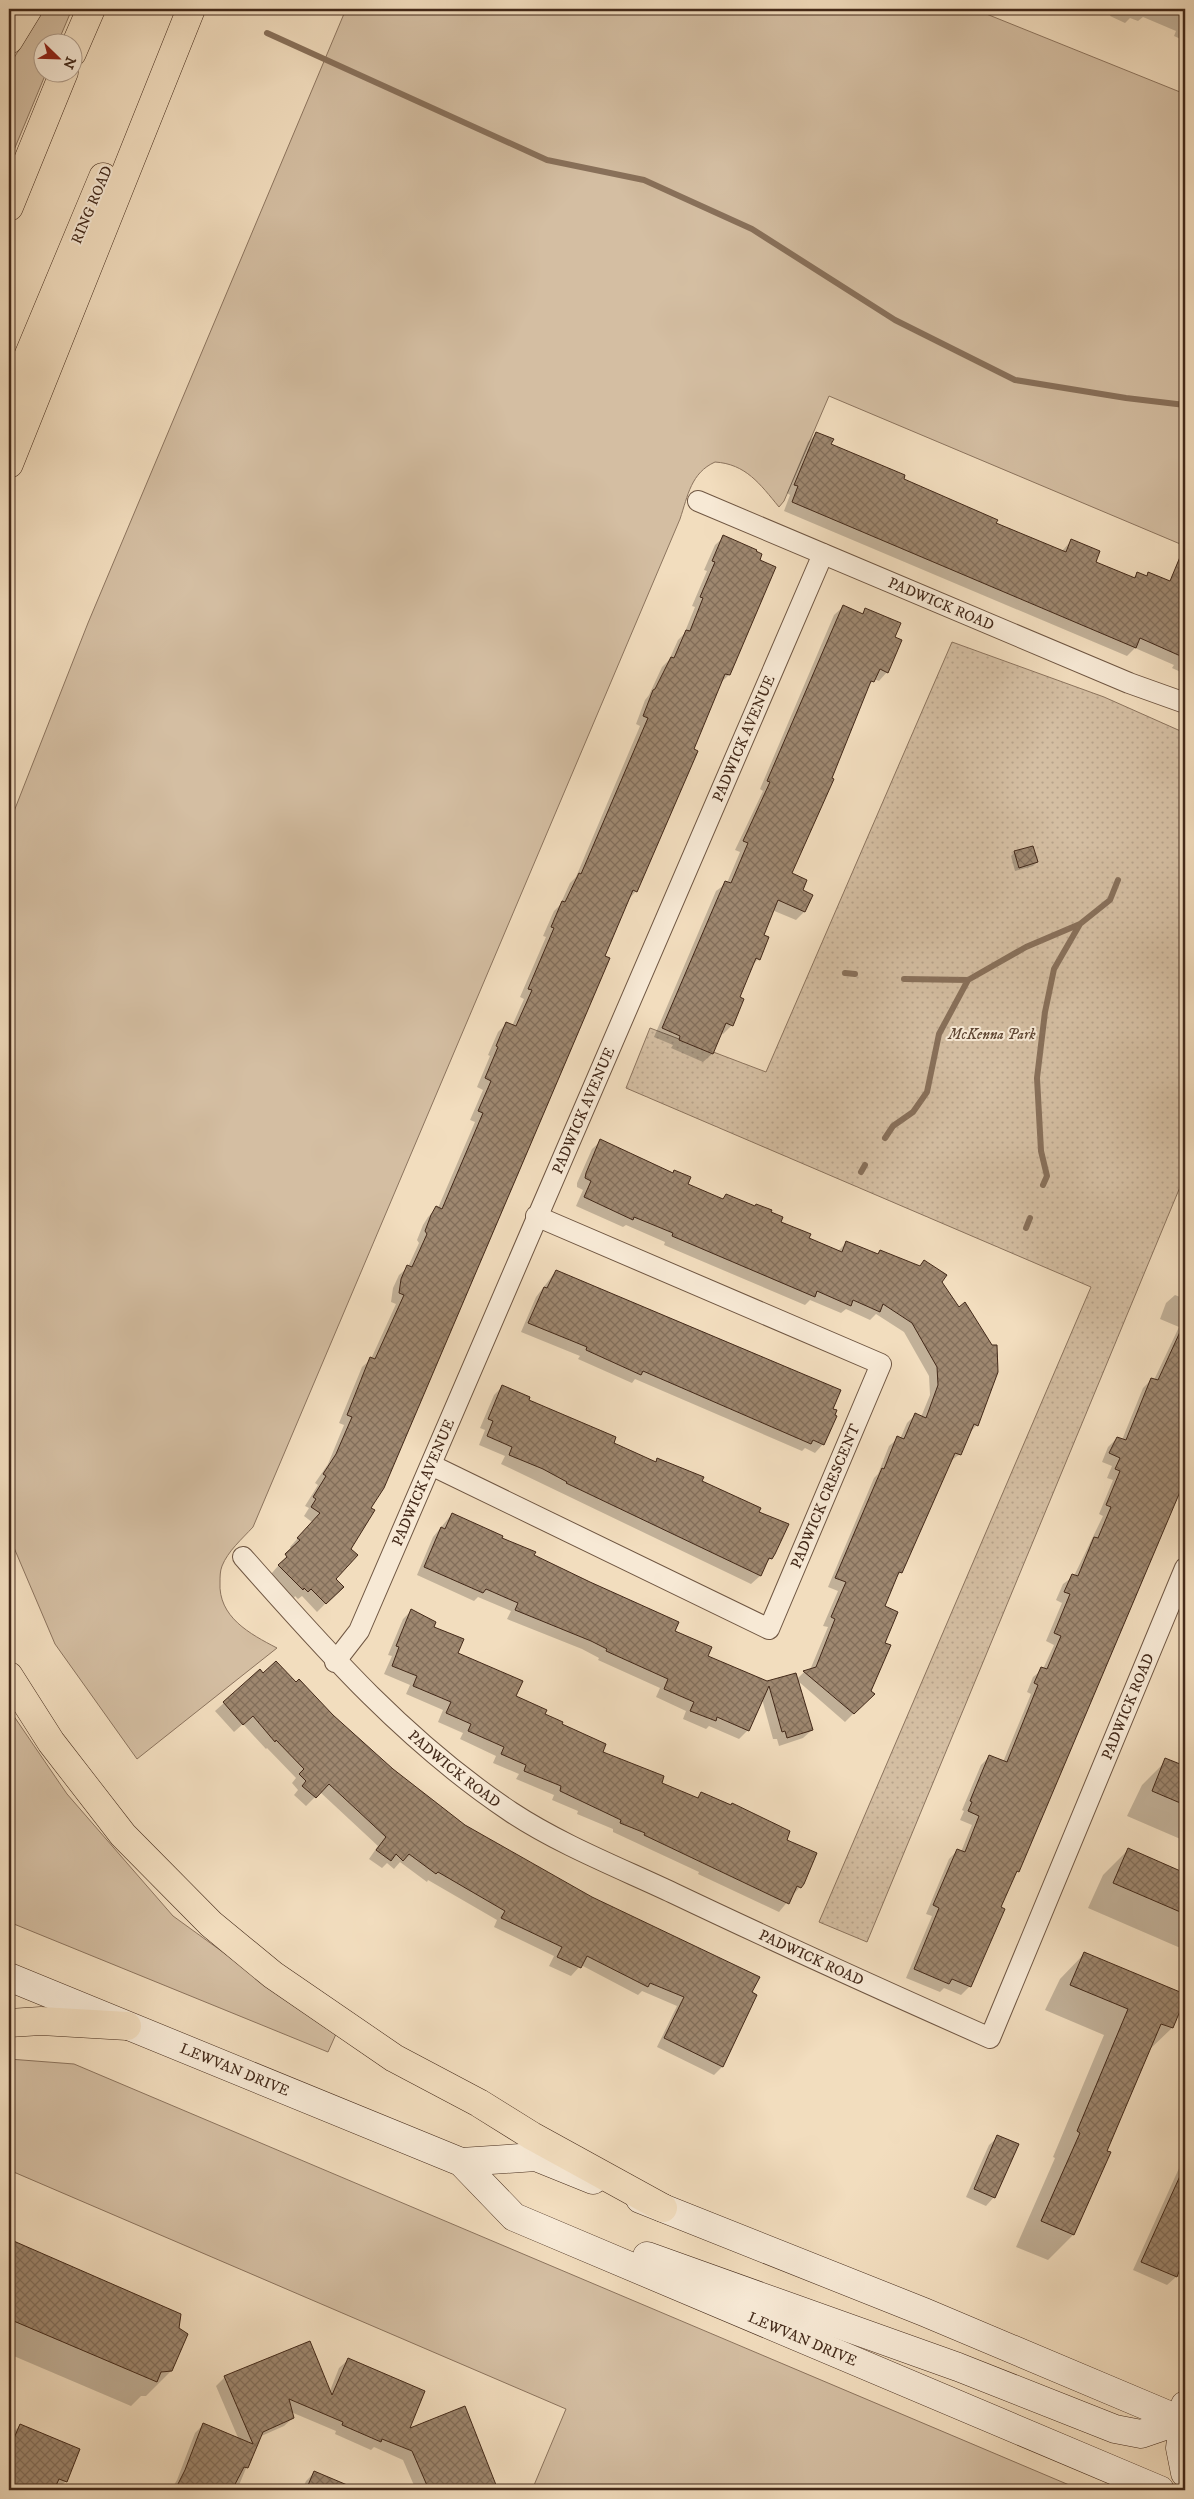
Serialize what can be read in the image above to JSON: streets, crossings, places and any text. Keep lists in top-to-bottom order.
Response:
{
  "streets": {
    "highway": ["RING ROAD"],
    "main road": ["LEWVAN DRIVE"],
    "street": ["PADWICK ROAD", "PADWICK AVENUE", "PADWICK CRESCENT"]
  },
  "crossings": [
    ["PADWICK ROAD", "PADWICK AVENUE"],
    ["PADWICK AVENUE", "PADWICK CRESCENT"]
  ],
  "parks": ["McKenna Park"],
  "north": "bottom right"
}
